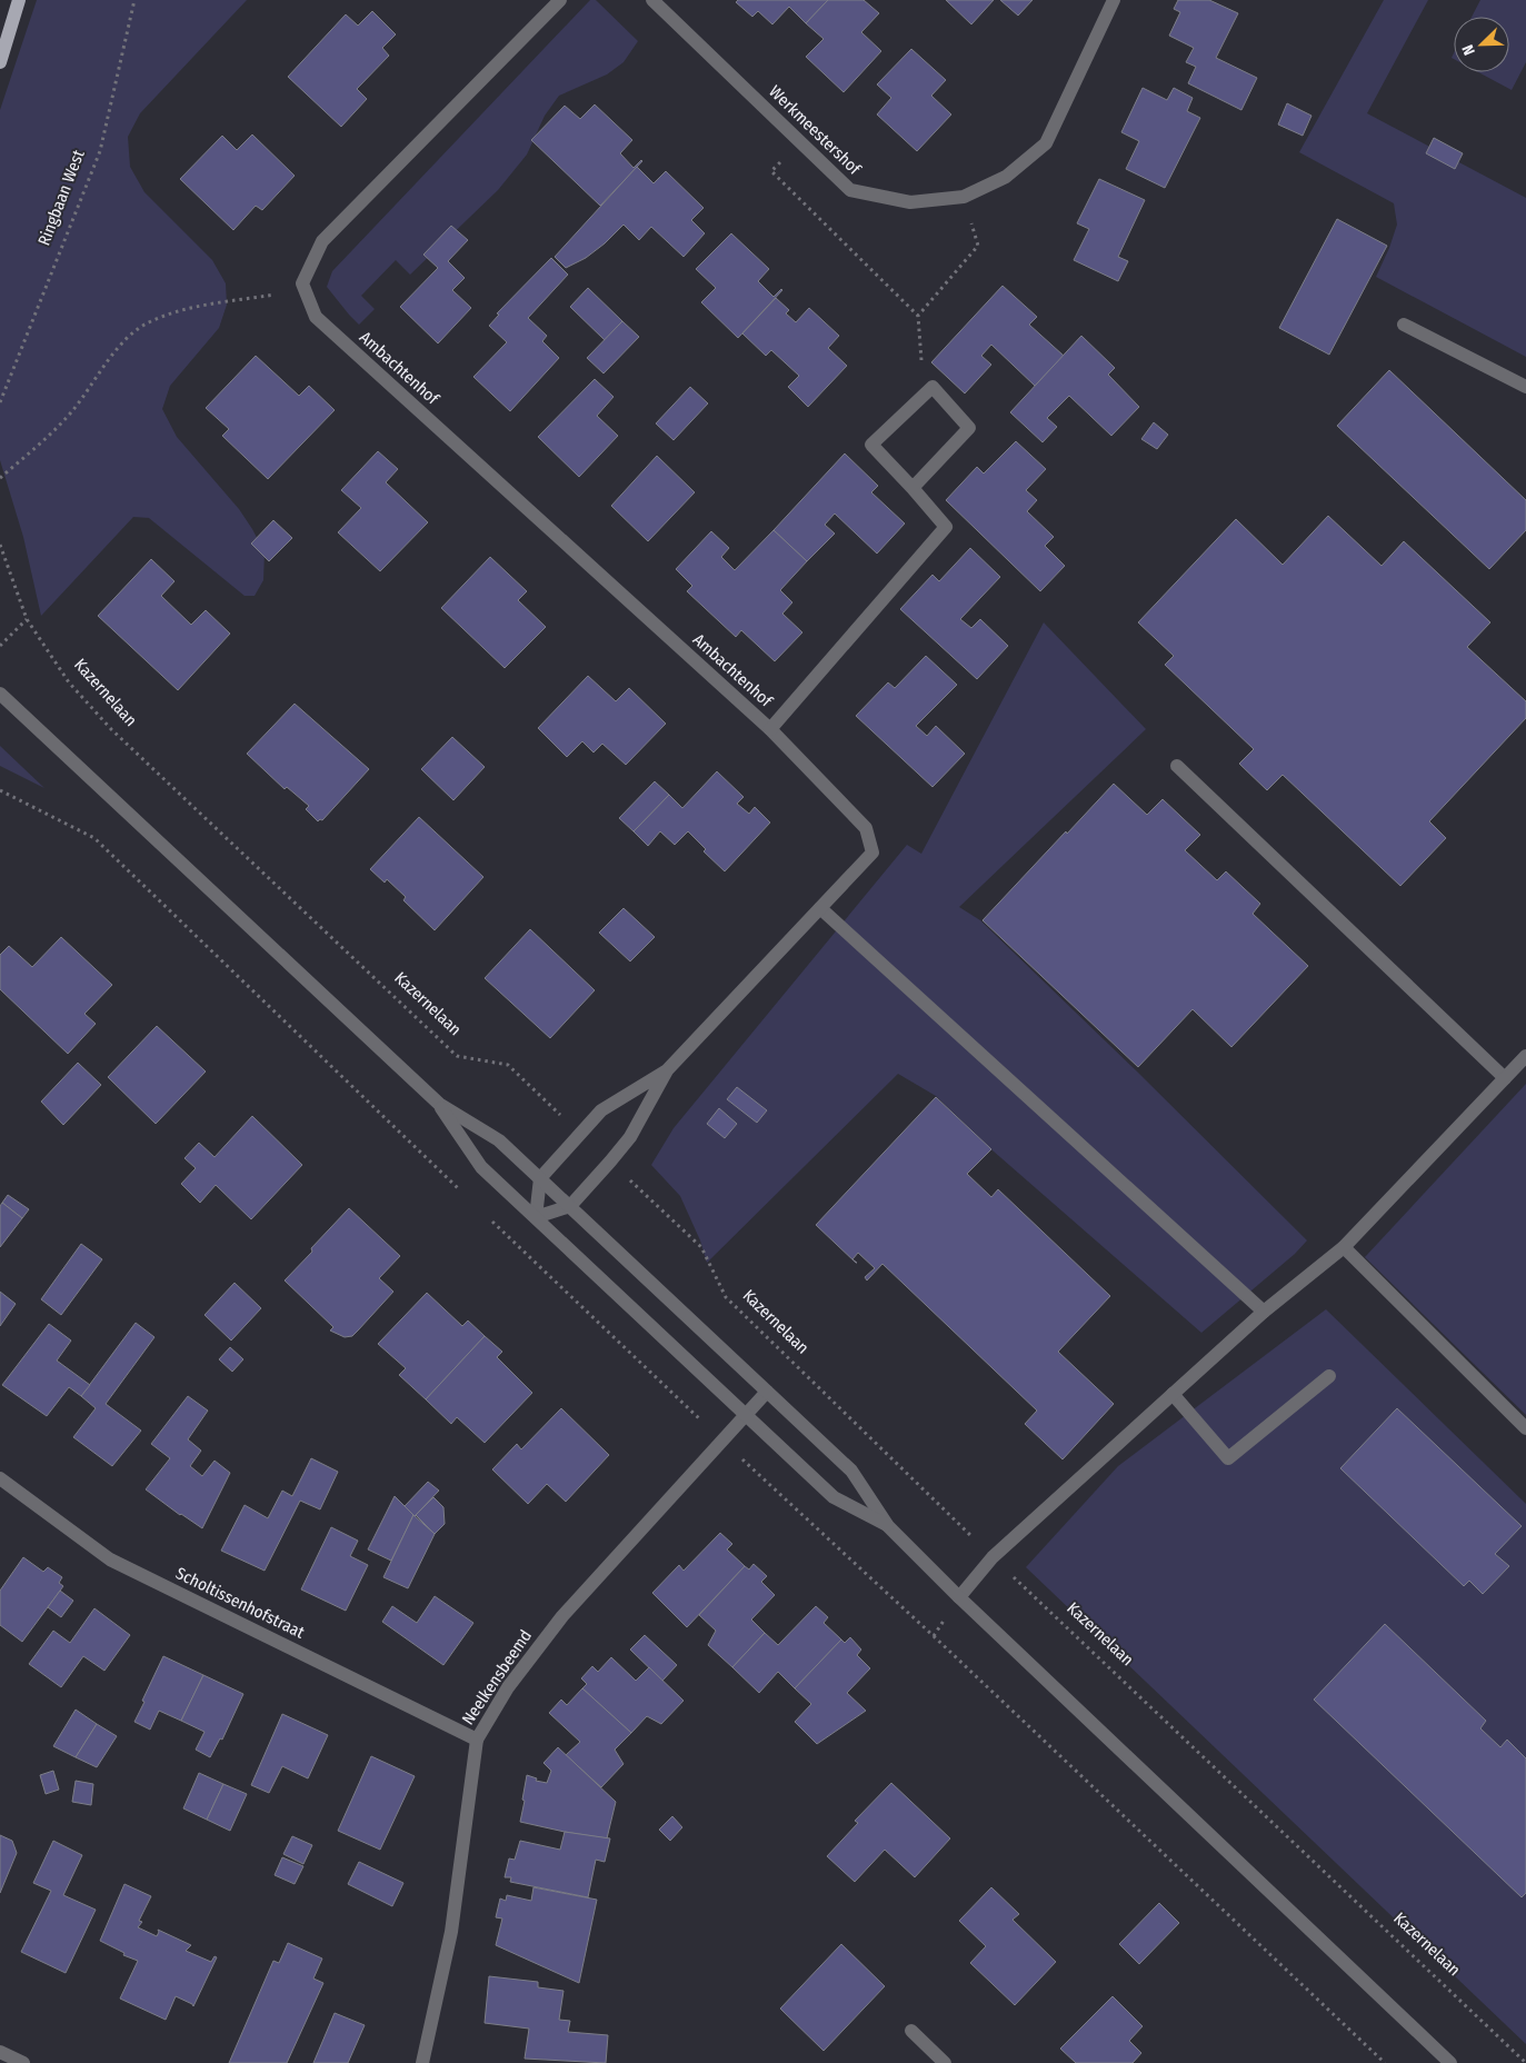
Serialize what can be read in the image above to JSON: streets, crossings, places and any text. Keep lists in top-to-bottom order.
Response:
{
  "streets": {
    "street": [
      "Werkmeestershof",
      "Ambachtenhof",
      "Scholtissenhofstraat",
      "Neelkensbeemd"
    ],
    "path": ["Ringbaan West", "Kazernelaan"]
  },
  "crossings": [
    ["Ambachtenhof", "Kazernelaan"],
    ["Scholtissenhofstraat", "Neelkensbeemd"]
  ],
  "north": "bottom left"
}
